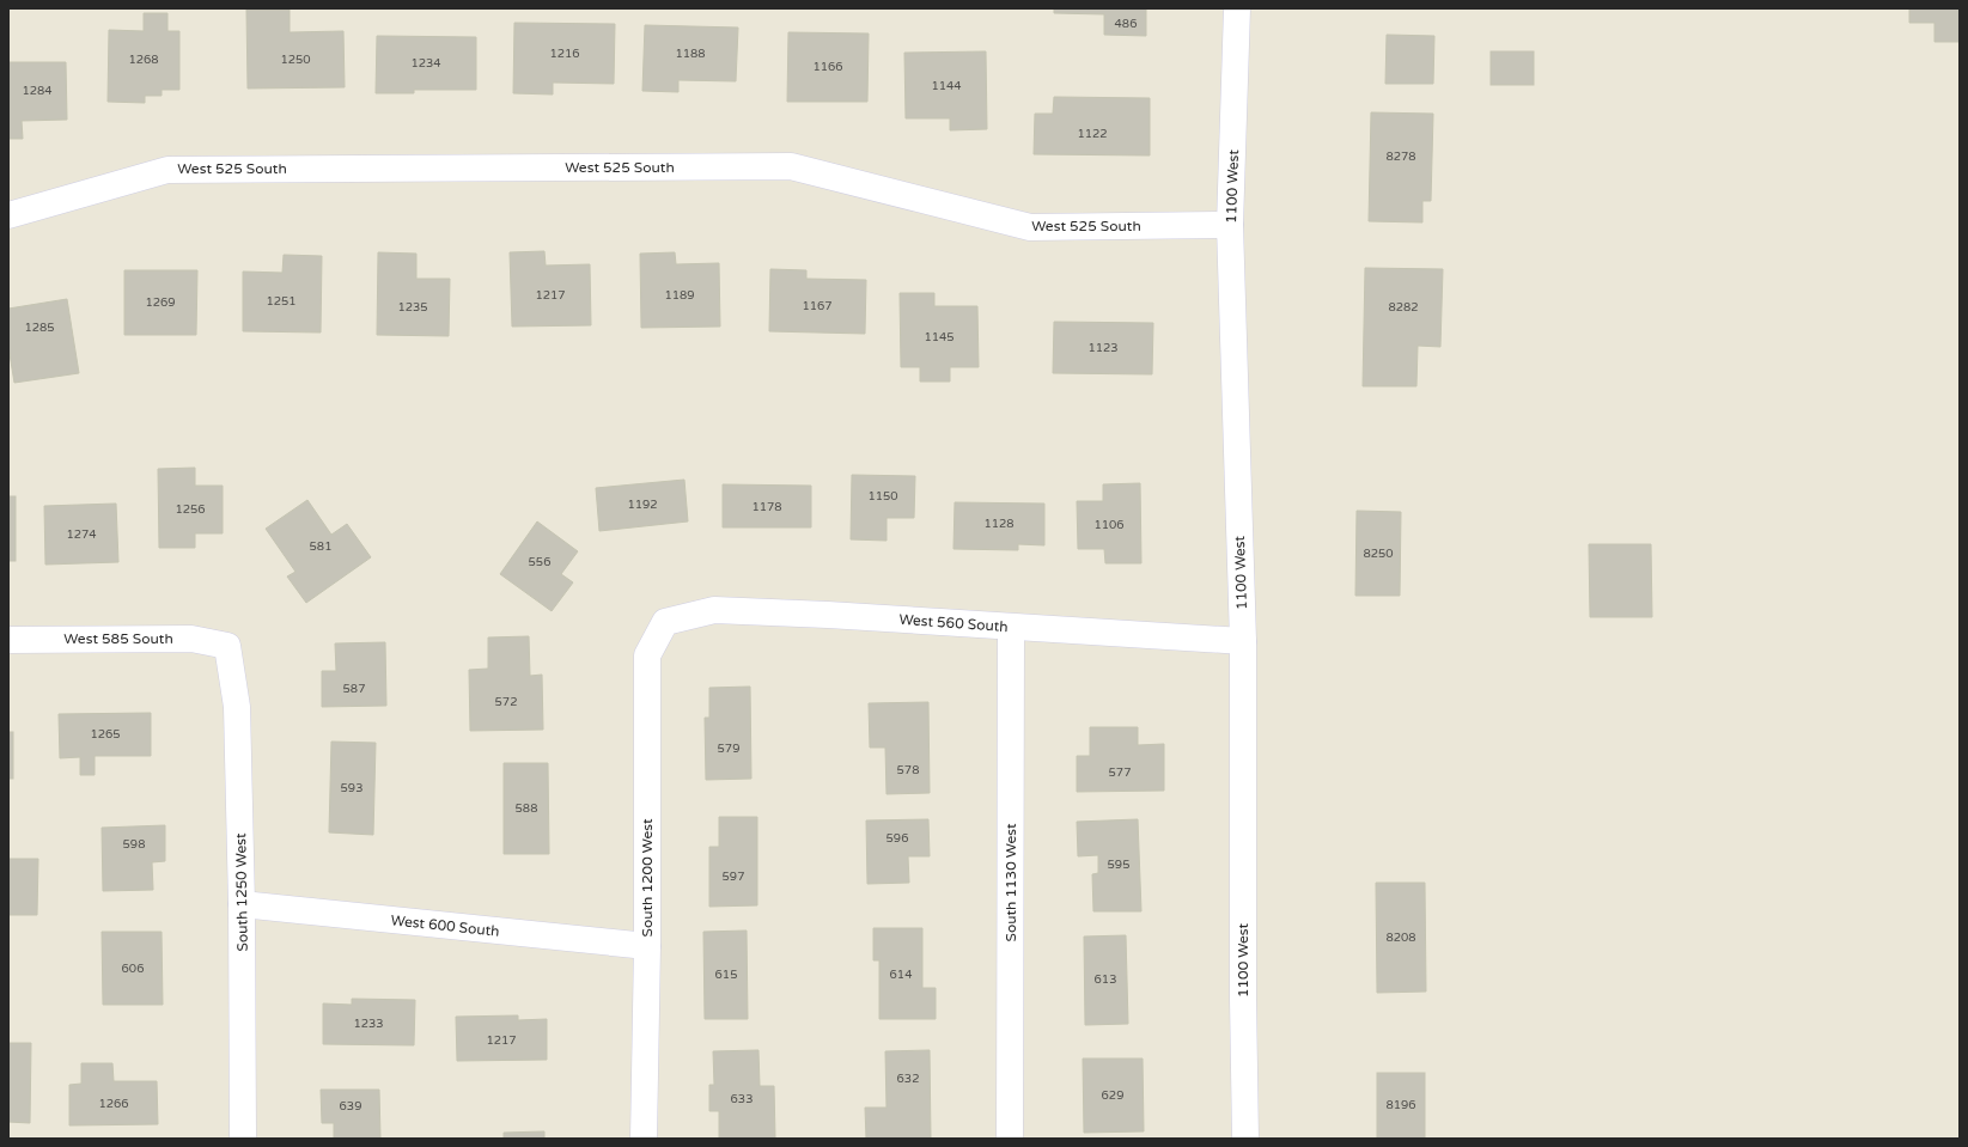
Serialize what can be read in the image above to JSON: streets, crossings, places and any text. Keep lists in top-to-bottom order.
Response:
{
  "streets": {
    "street": [
      "West 525 South",
      "1100 West",
      "West 560 South",
      "West 585 South",
      "South 1200 West",
      "South 1130 West",
      "South 1250 West",
      "West 600 South"
    ]
  },
  "crossings": [
    ["West 525 South", "1100 West"],
    ["1100 West", "West 560 South"],
    ["West 560 South", "South 1200 West"],
    ["West 560 South", "South 1130 West"],
    ["West 585 South", "South 1250 West"],
    ["South 1200 West", "West 600 South"],
    ["South 1250 West", "West 600 South"]
  ],
  "house_numbers": [
    "486",
    "1216",
    "1188",
    "1268",
    "1250",
    "1234",
    "1166",
    "1144",
    "1284",
    "1122",
    "8278",
    "1217",
    "1189",
    "1251",
    "1269",
    "1167",
    "1235",
    "8282",
    "1285",
    "1145",
    "1123",
    "1150",
    "1192",
    "1178",
    "1256",
    "1128",
    "1106",
    "1274",
    "581",
    "8250",
    "556",
    "587",
    "572",
    "1265",
    "579",
    "578",
    "577",
    "593",
    "588",
    "596",
    "598",
    "595",
    "597",
    "8208",
    "606",
    "615",
    "614",
    "613",
    "1233",
    "1217",
    "632",
    "629",
    "633",
    "1266",
    "8196",
    "639"
  ]
}
